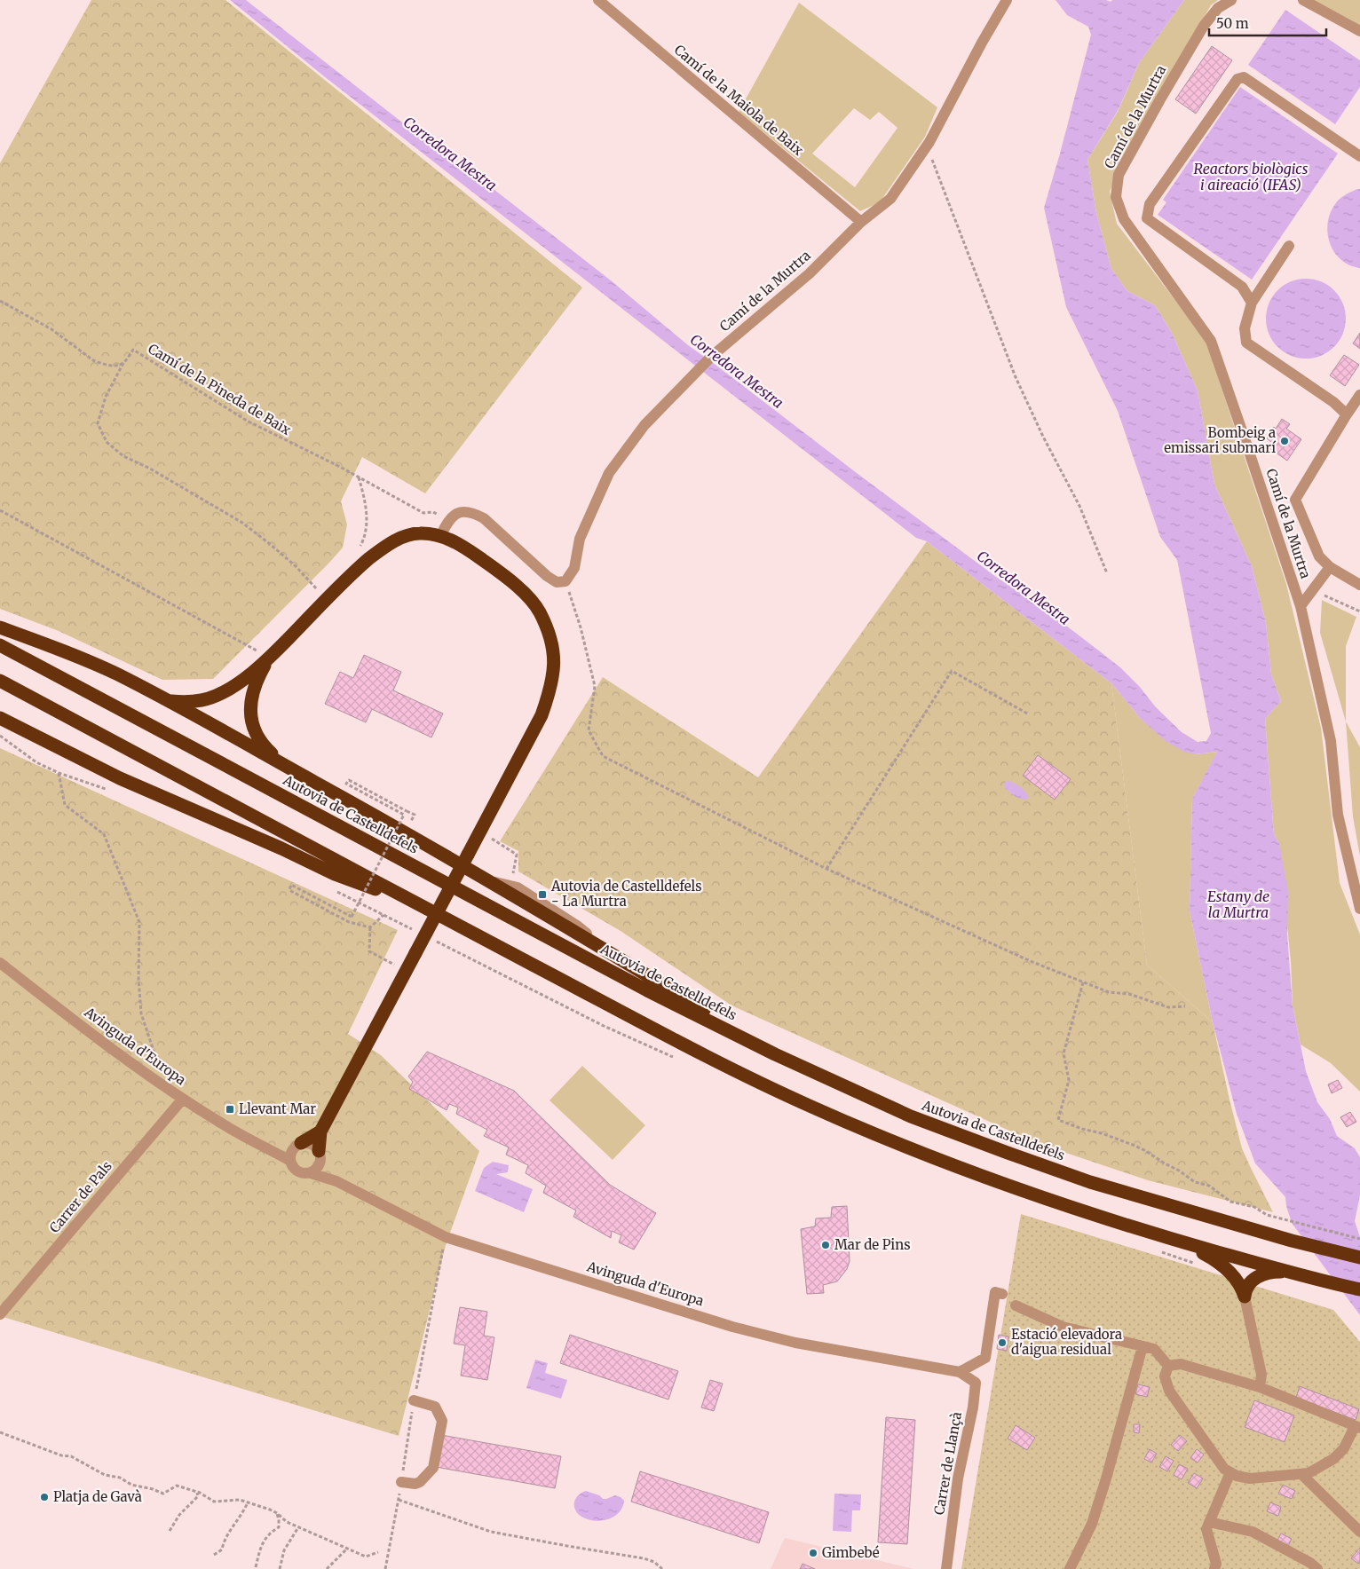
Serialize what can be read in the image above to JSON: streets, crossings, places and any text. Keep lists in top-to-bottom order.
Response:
{
  "streets": {
    "highway": ["Autovia de Castelldefels"],
    "street": [
      "Camí de la Maiola de Baix",
      "Camí de la Murtra",
      "Avinguda d'Europa",
      "Carrer de Pals",
      "Carrer de Llançà"
    ],
    "path": ["Camí de la Pineda de Baix"]
  },
  "crossings": [
    ["Camí de la Maiola de Baix", "Camí de la Murtra"],
    ["Avinguda d'Europa", "Carrer de Pals"],
    ["Avinguda d'Europa", "Carrer de Llançà"]
  ],
  "water": ["Corredora Mestra", "Reactors biològics i aireació (IFAS)", "Estany de la Murtra"],
  "places": {
    "other": [
      "Bombeig a emissari submarí",
      "Mar de Pins",
      "Estació elevadora d'aigua residual",
      "Platja de Gavà",
      "Gimbebé"
    ],
    "transit": ["Autovia de Castelldefels - La Murtra", "Llevant Mar"]
  },
  "scale_bar": "50 m"
}
